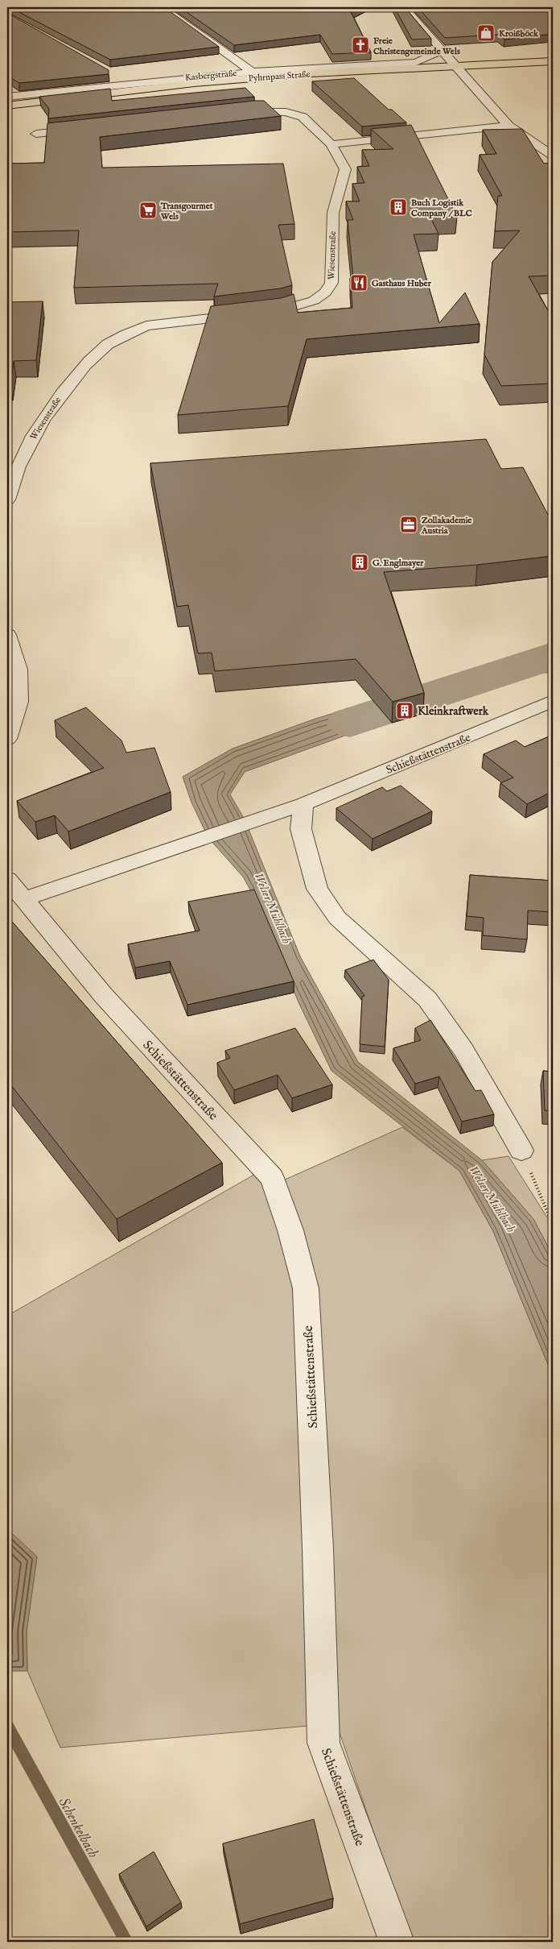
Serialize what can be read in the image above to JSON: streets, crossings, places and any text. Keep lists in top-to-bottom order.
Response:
{
  "streets": {
    "main road": ["Pyhrnpass Straße"],
    "street": ["Kasbergstraße", "Wiesenstraße", "Schießstättenstraße"]
  },
  "crossings": [
    ["Kasbergstraße", "Pyhrnpass Straße"]
  ],
  "water": ["Welser Mühlbach", "Schenkelbach"],
  "places": {
    "shop": ["Kroißböck"],
    "church": ["Freie Christengemeinde Wels"],
    "building": ["Buch Logistik Company / BLC", "G. Englmayer", "Kleinkraftwerk"],
    "supermarket": ["Transgourmet Wels"],
    "restaurant": ["Gasthaus Huber"],
    "office": ["Zollakademie Austria"]
  }
}
